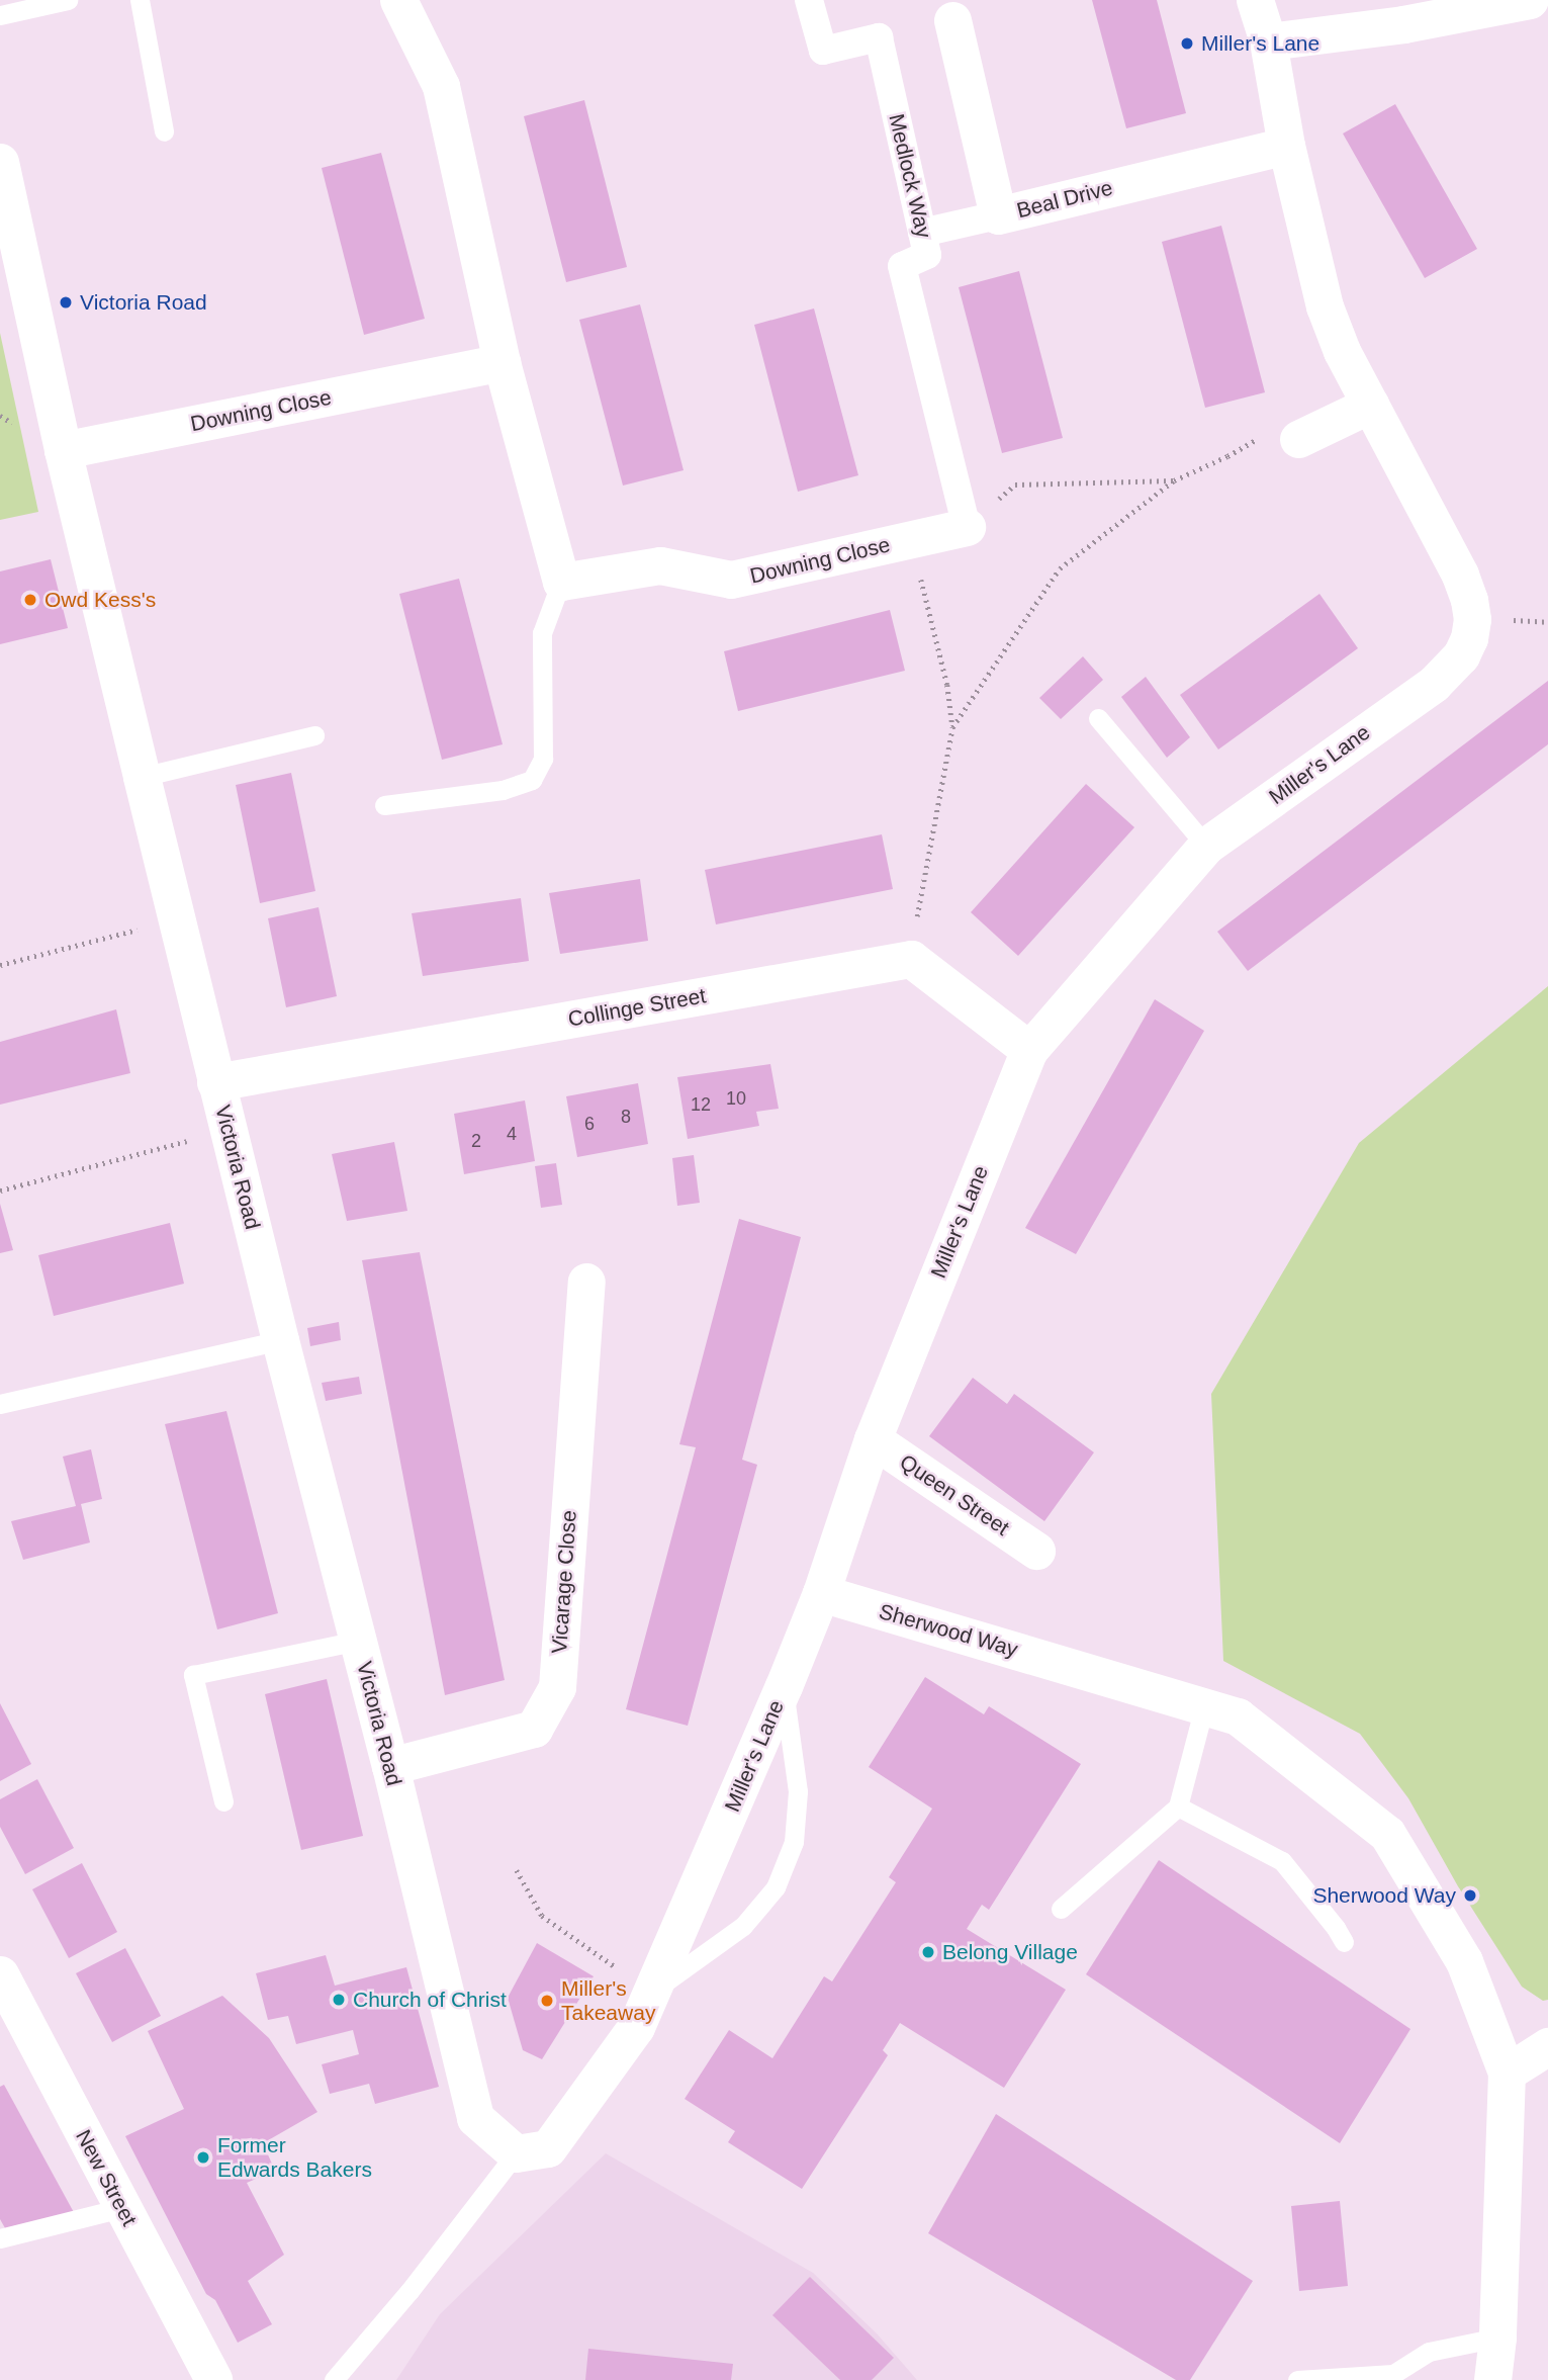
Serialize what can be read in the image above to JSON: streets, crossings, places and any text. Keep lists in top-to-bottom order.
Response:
{
  "streets": {
    "street": [
      "Medlock Way",
      "Beal Drive",
      "Downing Close",
      "Miller's Lane",
      "Collinge Street",
      "Victoria Road",
      "Queen Street",
      "Vicarage Close",
      "Sherwood Way",
      "New Street"
    ]
  },
  "crossings": [
    ["Medlock Way", "Downing Close"],
    ["Beal Drive", "Miller's Lane"],
    ["Downing Close", "Victoria Road"],
    ["Miller's Lane", "Victoria Road"],
    ["Miller's Lane", "Queen Street"],
    ["Miller's Lane", "Sherwood Way"],
    ["Collinge Street", "Victoria Road"],
    ["Victoria Road", "Vicarage Close"]
  ],
  "places": [
    "Miller's Lane",
    "Victoria Road",
    "Owd Kess's",
    "Sherwood Way",
    "Belong Village",
    "Church of Christ",
    "Miller's Takeaway",
    "Former Edwards Bakers"
  ],
  "house_numbers": [
    "10",
    "12",
    "8",
    "6",
    "4",
    "2"
  ]
}
